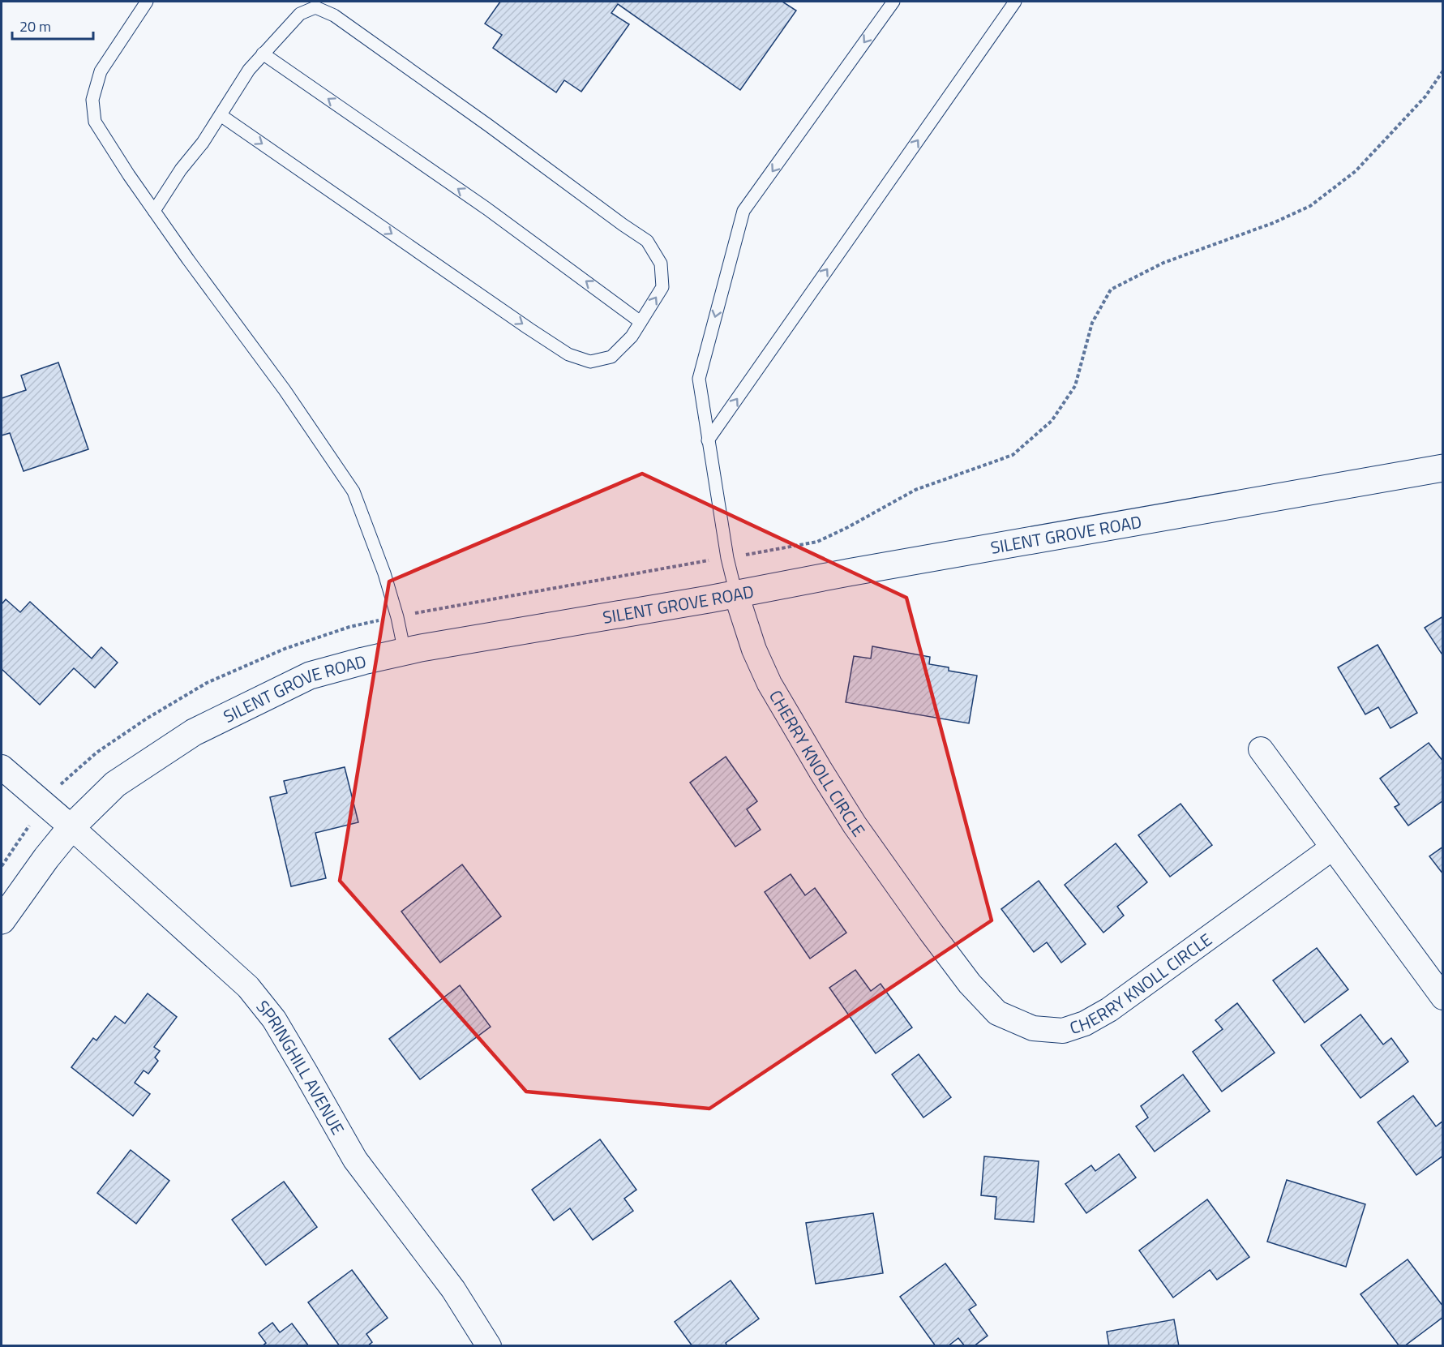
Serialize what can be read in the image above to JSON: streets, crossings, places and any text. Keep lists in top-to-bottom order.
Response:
{
  "streets": {
    "street": ["SILENT GROVE ROAD", "CHERRY KNOLL CIRCLE", "SPRINGHILL AVENUE"]
  },
  "crossings": [
    ["SILENT GROVE ROAD", "CHERRY KNOLL CIRCLE"],
    ["SILENT GROVE ROAD", "SPRINGHILL AVENUE"]
  ],
  "scale_bar": "20 m"
}
